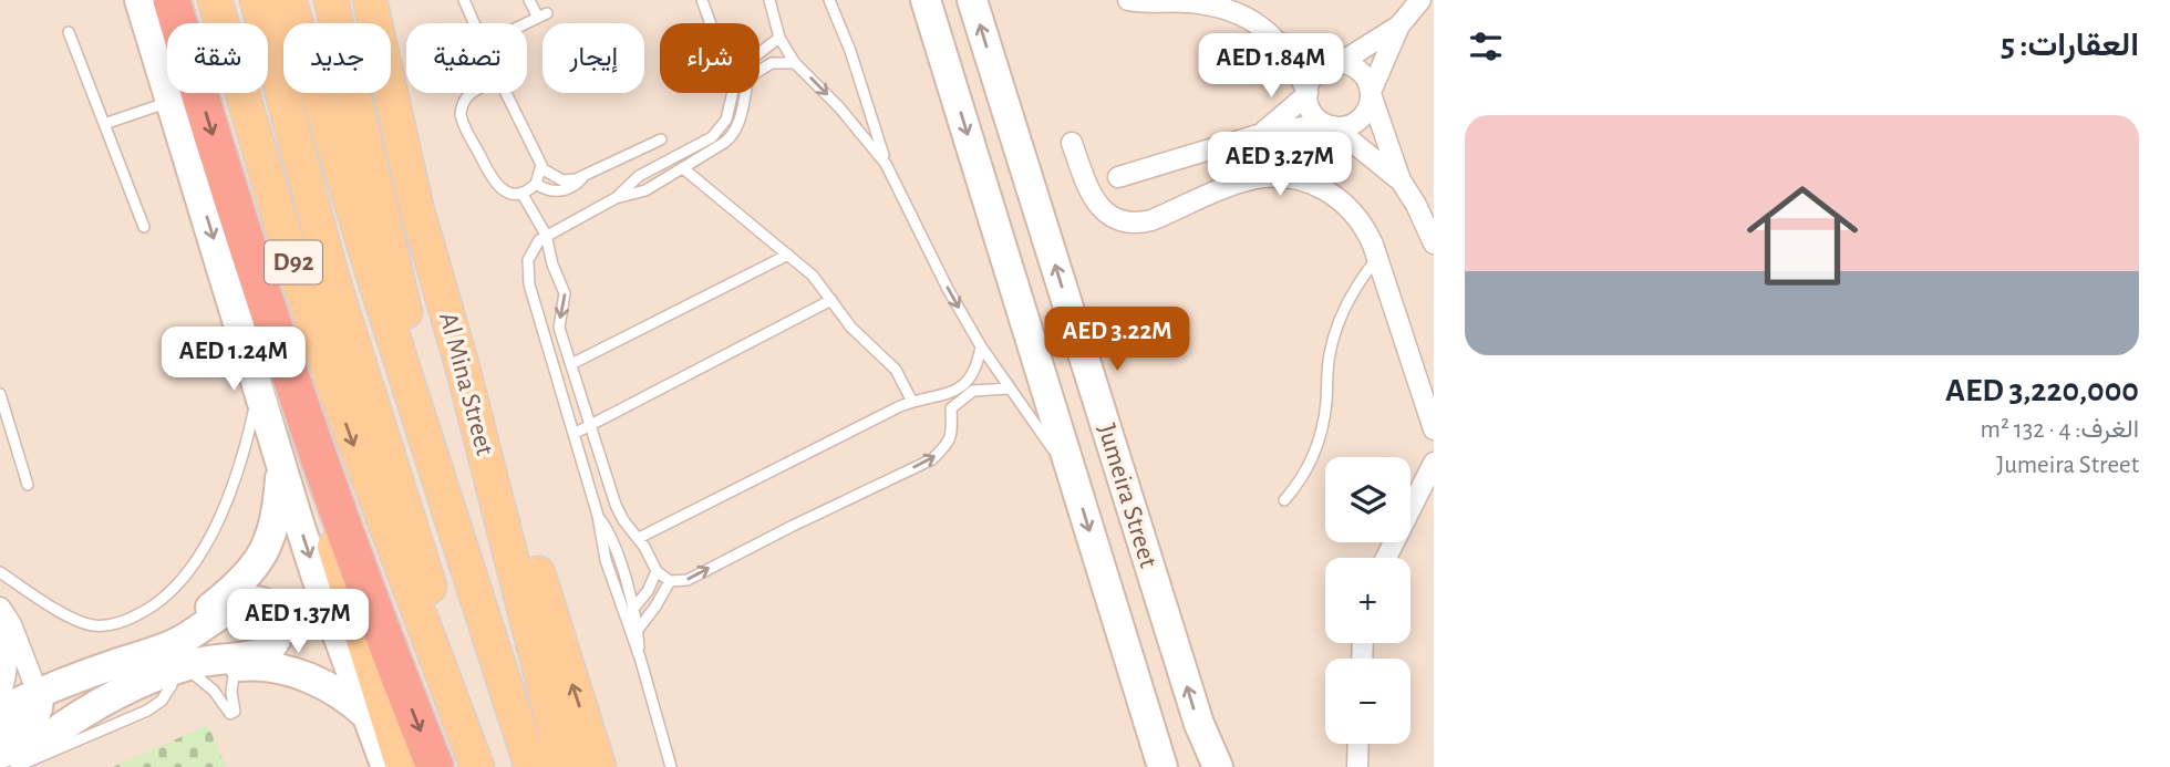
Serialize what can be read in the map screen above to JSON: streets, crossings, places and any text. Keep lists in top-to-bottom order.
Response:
{
  "streets": {
    "main road": ["D92", "Al Mina Street", "Jumeira Street"]
  },
  "page": {
    "heading": "العقارات: 5",
    "chip": [
      "شراء",
      "إيجار",
      "تصفية",
      "جديد",
      "شقة"
    ],
    "price": [
      "AED 1.84M",
      "AED 3.27M",
      "AED 3.22M",
      "AED 1.24M",
      "AED 1.37M"
    ],
    "list": [
      {
        "name": "AED 3,220,000",
        "note": "الغرف: 4 · 132 m² · Jumeira Street"
      }
    ],
    "map_buttons": ["+", "−"]
  }
}
